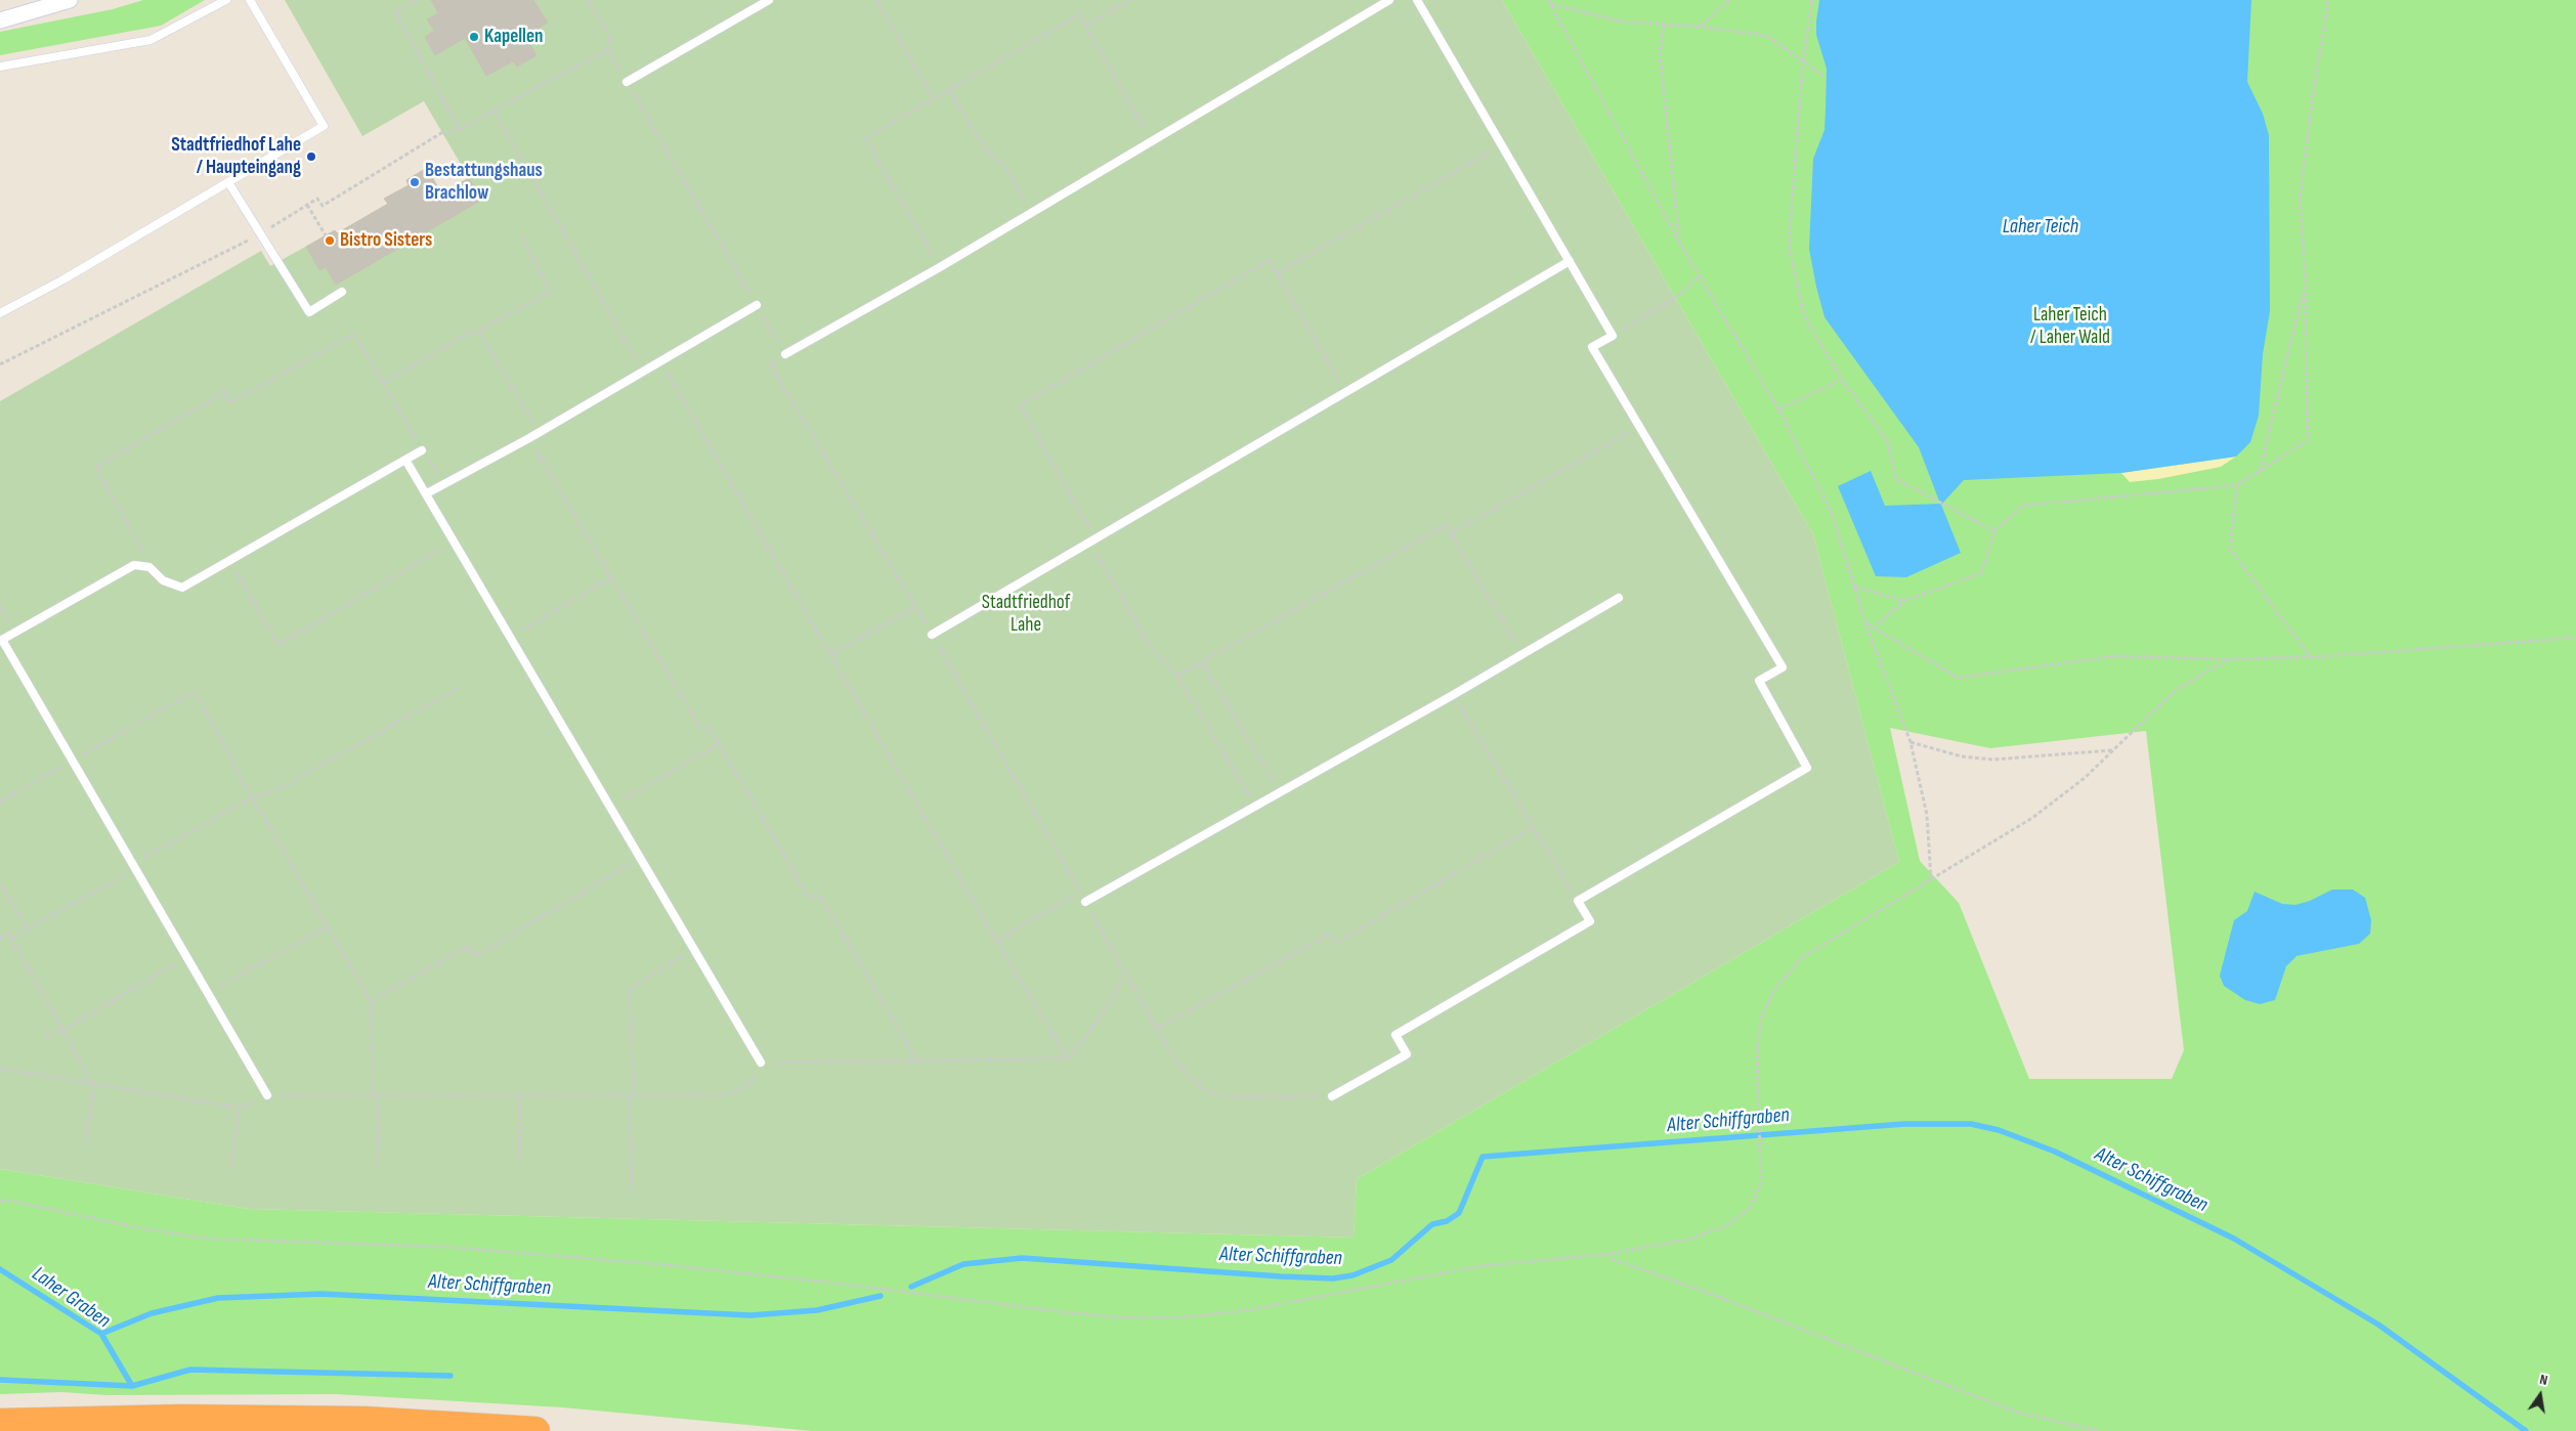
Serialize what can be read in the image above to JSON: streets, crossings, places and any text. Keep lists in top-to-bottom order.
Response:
{
  "water": ["Laher Teich", "Alter Schiffgraben", "Laher Graben"],
  "parks": ["Laher Teich / Laher Wald", "Stadtfriedhof Lahe"],
  "places": [
    "Kapellen",
    "Stadtfriedhof Lahe / Haupteingang",
    "Bestattungshaus Brachlow",
    "Bistro Sisters"
  ],
  "north": "top"
}
